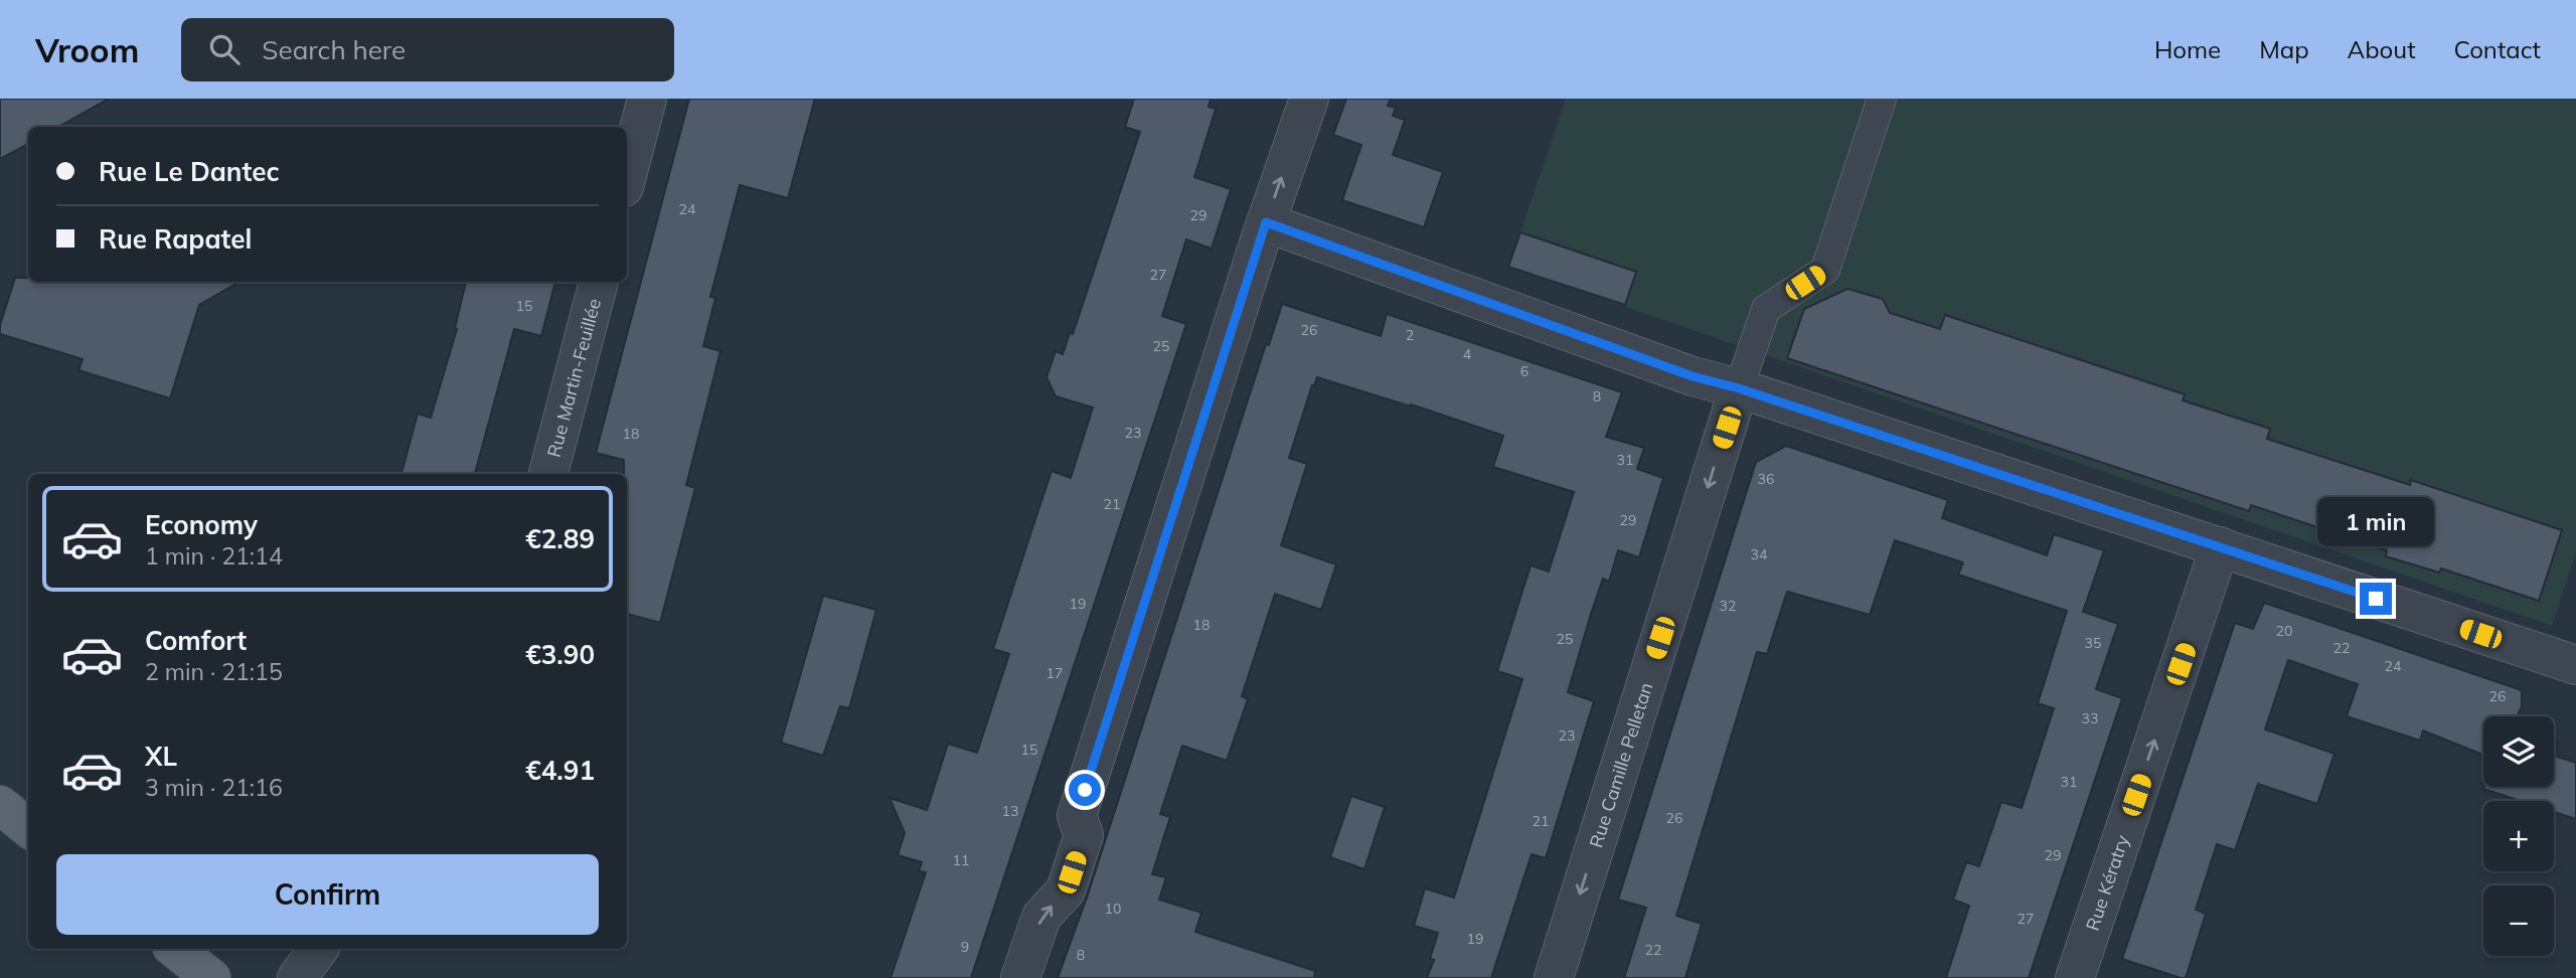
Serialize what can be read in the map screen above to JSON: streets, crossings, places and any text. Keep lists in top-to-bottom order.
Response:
{
  "streets": {
    "street": ["Rue Martin-Feuillée", "Rue Camille Pelletan", "Rue Kératry"]
  },
  "one_way": ["Rue Camille Pelletan", "Rue Kératry"],
  "house_numbers": [
    "24",
    "29",
    "27",
    "15",
    "26",
    "2",
    "25",
    "4",
    "6",
    "8",
    "23",
    "18",
    "31",
    "36",
    "21",
    "29",
    "34",
    "19",
    "32",
    "18",
    "20",
    "25",
    "35",
    "22",
    "24",
    "17",
    "26",
    "33",
    "23",
    "15",
    "31",
    "13",
    "26",
    "21",
    "29",
    "11",
    "10",
    "27",
    "19",
    "9",
    "22",
    "8"
  ],
  "page": {
    "header": "Vroom",
    "search": "Search here",
    "nav": [
      "Home",
      "Map",
      "About",
      "Contact"
    ],
    "banner": ["Rue Le Dantec", "Rue Rapatel"],
    "list": [
      {
        "name": "Economy",
        "note": "1 min · 21:14",
        "value": "€2.89"
      },
      {
        "name": "Comfort",
        "note": "2 min · 21:15",
        "value": "€3.90"
      },
      {
        "name": "XL",
        "note": "3 min · 21:16",
        "value": "€4.91"
      }
    ],
    "bubble": "1 min",
    "map_buttons": ["+", "−"],
    "buttons": "Confirm"
  }
}
